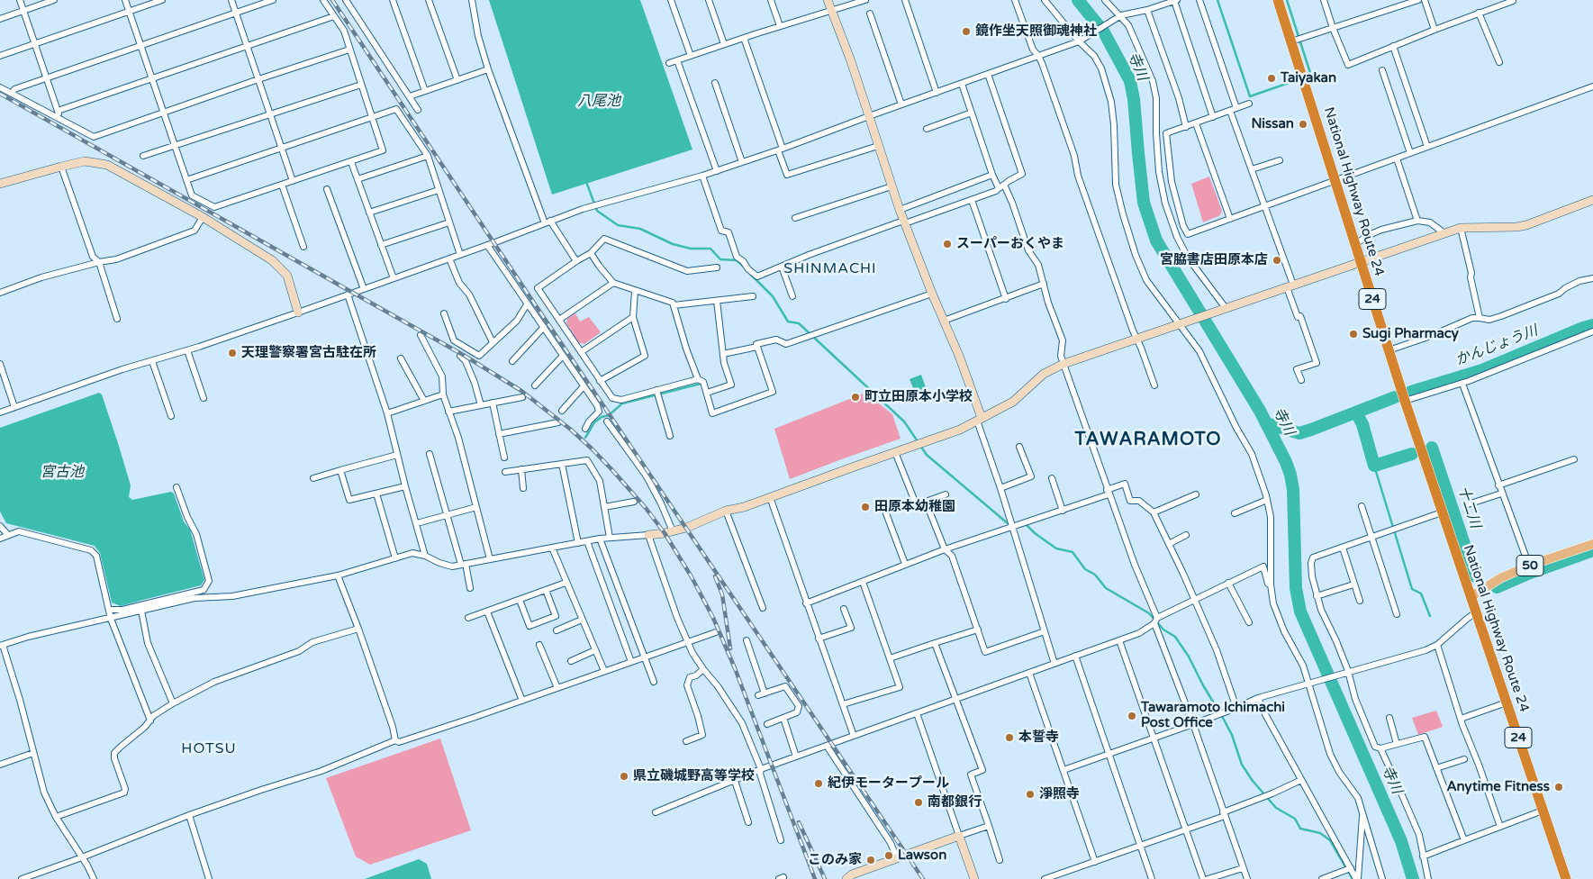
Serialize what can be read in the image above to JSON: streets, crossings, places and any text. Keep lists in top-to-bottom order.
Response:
{
  "streets": {
    "highway": ["National Highway Route 24", "24"],
    "main road": ["50"]
  },
  "crossings": [
    ["National Highway Route 24", "50"]
  ],
  "districts": ["SHINMACHI", "TAWARAMOTO", "HOTSU"],
  "water": [
    "寺川",
    "八尾池",
    "かんじょう川",
    "宮古池",
    "十二川"
  ],
  "places": [
    "鏡作坐天照御魂神社",
    "Taiyakan",
    "Nissan",
    "スーパーおくやま",
    "宮脇書店田原本店",
    "Sugi Pharmacy",
    "天理警察署宮古駐在所",
    "町立田原本小学校",
    "田原本幼稚園",
    "Tawaramoto Ichimachi Post Office",
    "本誓寺",
    "県立磯城野高等学校",
    "紀伊モータープール",
    "Anytime Fitness",
    "淨照寺",
    "南都銀行",
    "Lawson",
    "このみ家"
  ]
}
